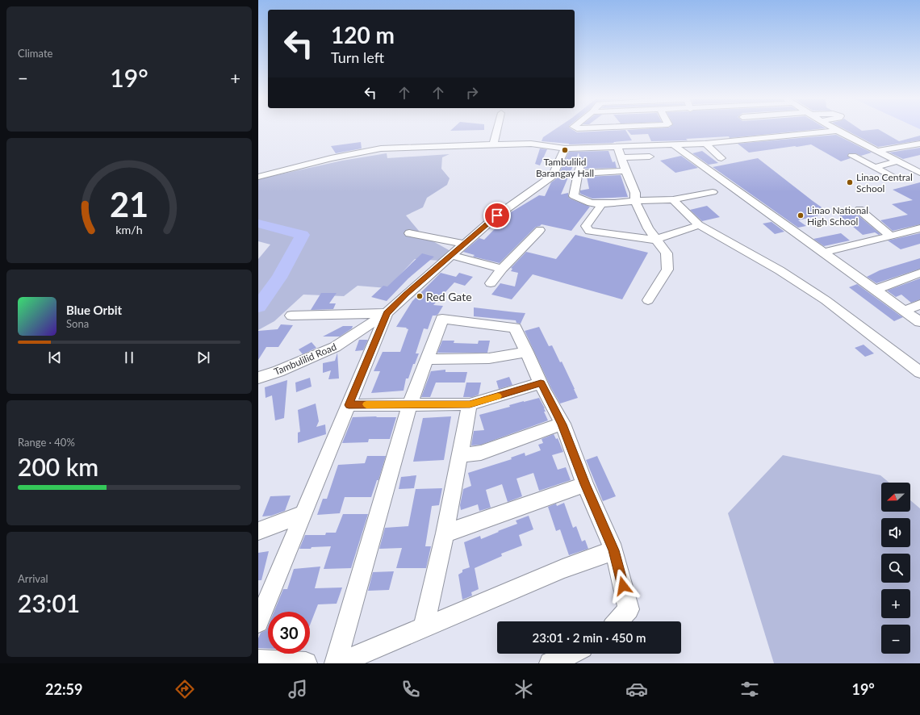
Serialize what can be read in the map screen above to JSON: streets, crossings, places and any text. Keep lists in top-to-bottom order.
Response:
{
  "streets": {
    "street": ["Tambulilid Road"]
  },
  "places": [
    "Tambulilid Barangay Hall",
    "Linao Central School",
    "Linao National High School",
    "Red Gate"
  ],
  "north": "left",
  "page": {
    "tile": [
      "Climate",
      ["Range · 40%", "200 km"],
      ["Arrival", "23:01"]
    ],
    "turn": ["120 m", "Turn left"],
    "heat": ["−", "19°", "+"],
    "song": ["Blue Orbit", "Sona"],
    "map_buttons": ["+", "−"],
    "limit": "30",
    "trip": "23:01 · 2 min · 450 m",
    "tabs": ["22:59", "19°"],
    "gauge": ["21", "km/h"]
  }
}
